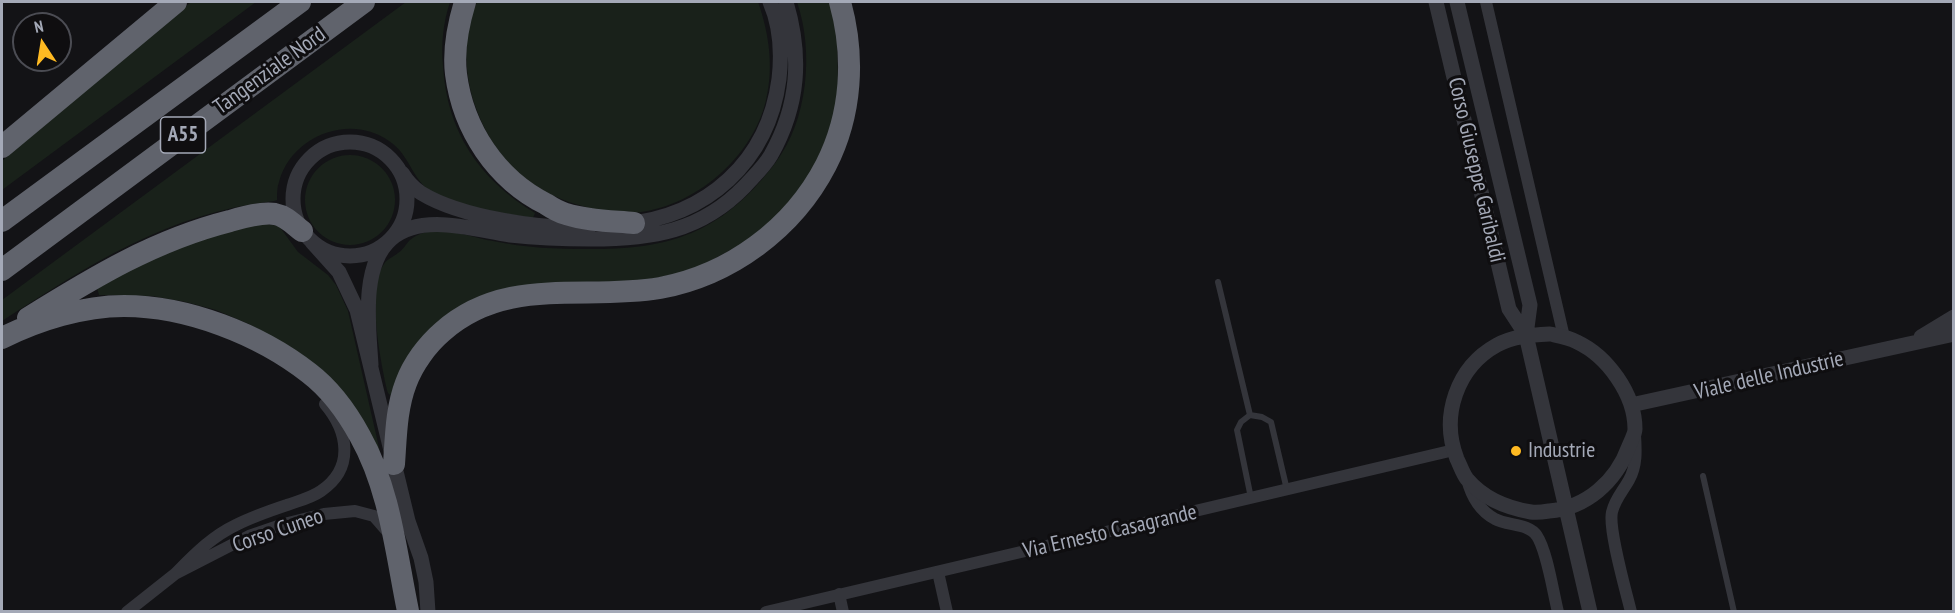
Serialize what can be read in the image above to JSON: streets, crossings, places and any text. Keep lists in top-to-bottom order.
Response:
{
  "streets": {
    "highway": ["Tangenziale Nord", "A55"],
    "street": [
      "Corso Giuseppe Garibaldi",
      "Viale delle Industrie",
      "Corso Cuneo",
      "Via Ernesto Casagrande"
    ]
  },
  "places": ["Industrie"],
  "north": "top"
}
